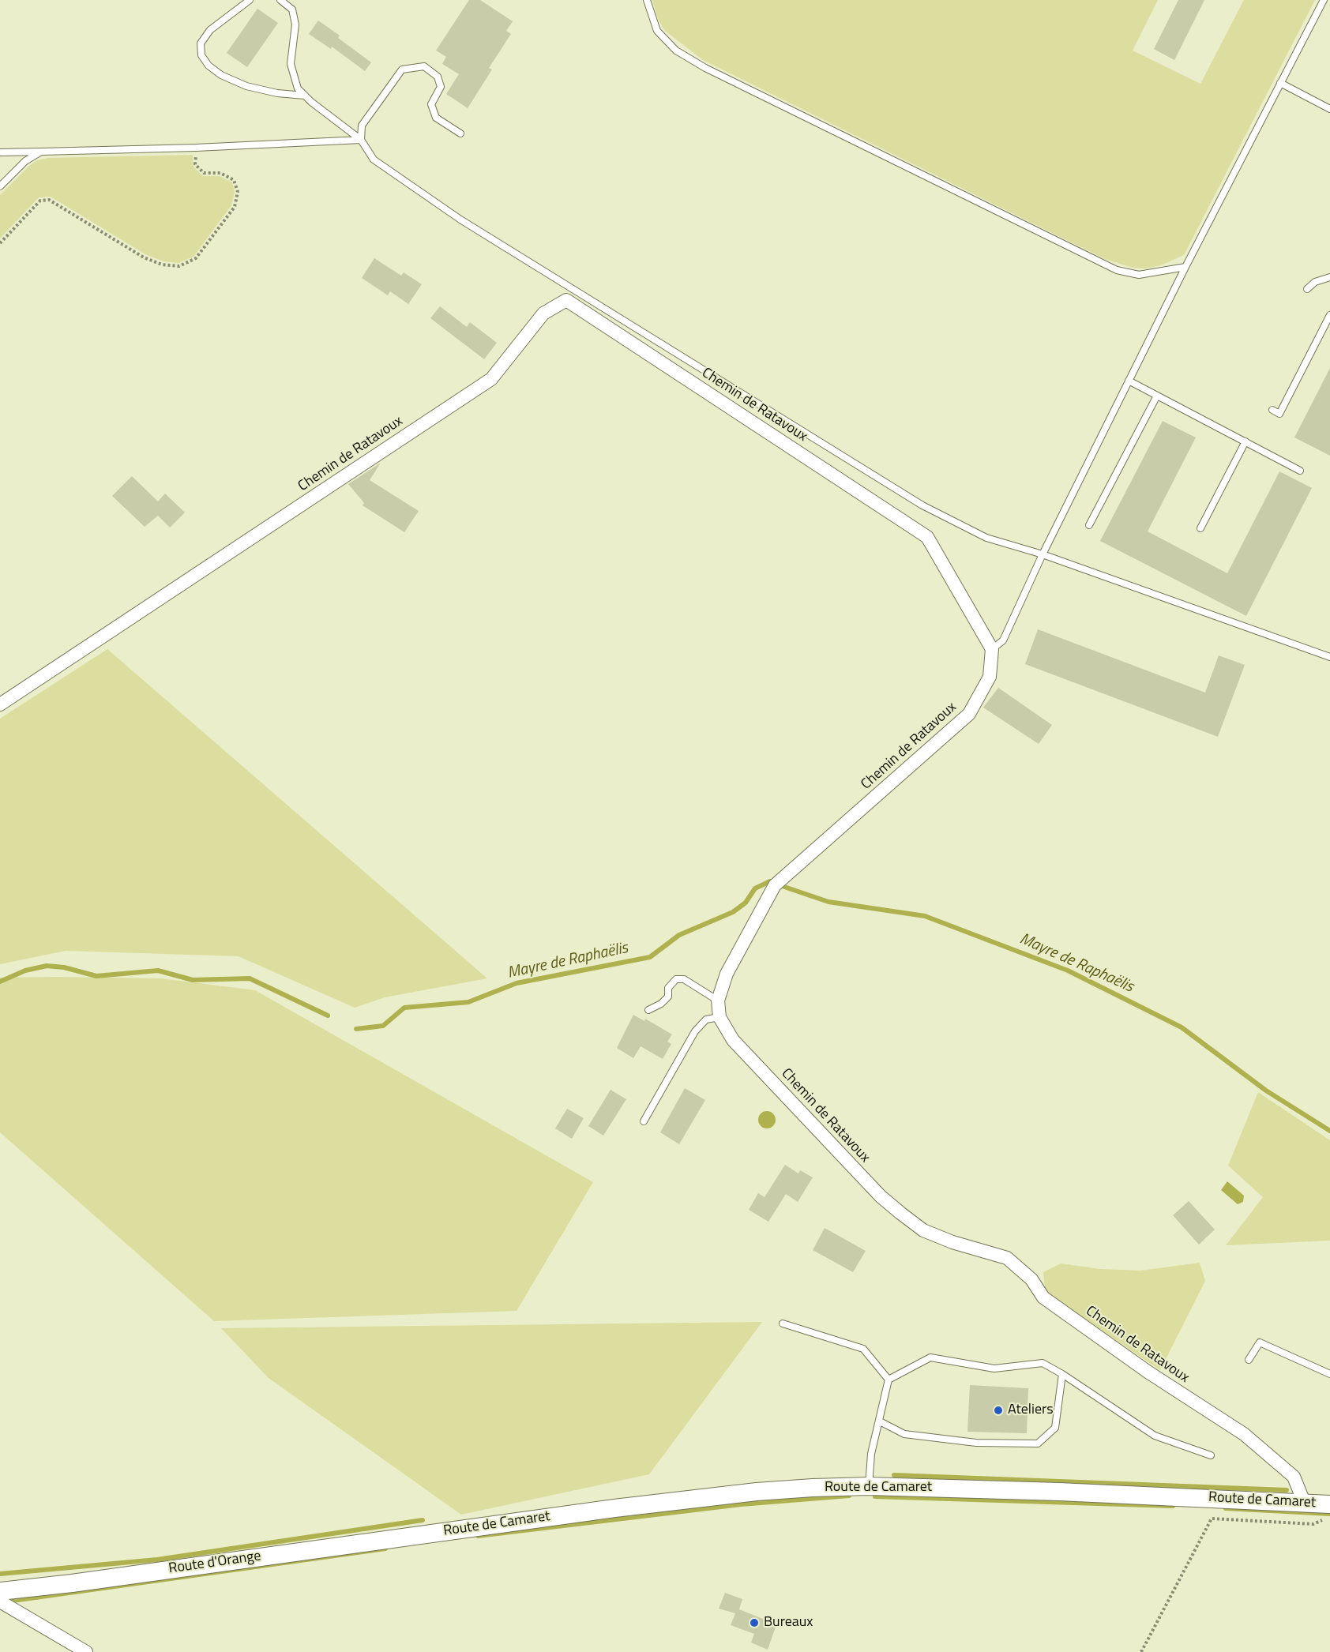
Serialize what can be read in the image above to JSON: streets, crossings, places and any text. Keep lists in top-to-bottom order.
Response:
{
  "streets": {
    "main road": ["Route de Camaret", "Route d'Orange"],
    "street": ["Chemin de Ratavoux"]
  },
  "crossings": [
    ["Chemin de Ratavoux", "Route de Camaret"],
    ["Route de Camaret", "Route d'Orange"]
  ],
  "water": ["Mayre de Raphaëlis"],
  "places": ["Ateliers", "Bureaux"]
}
